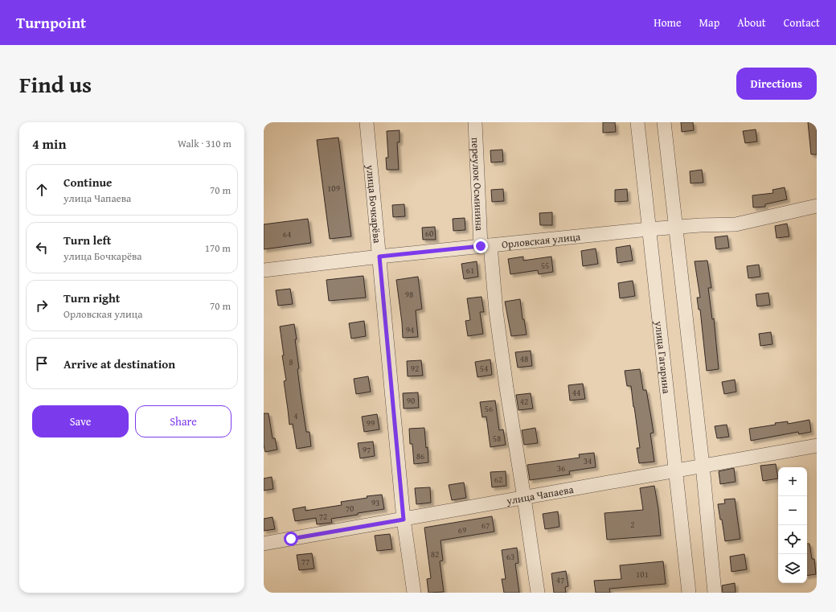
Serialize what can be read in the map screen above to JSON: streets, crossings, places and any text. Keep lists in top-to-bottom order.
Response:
{
  "streets": {
    "street": [
      "переулок Осминина",
      "улица Бочкарёва",
      "Орловская улица",
      "улица Гагарина",
      "улица Чапаева"
    ]
  },
  "crossings": [
    ["переулок Осминина", "Орловская улица"],
    ["переулок Осминина", "улица Чапаева"],
    ["улица Бочкарёва", "Орловская улица"],
    ["улица Бочкарёва", "улица Чапаева"],
    ["Орловская улица", "улица Гагарина"],
    ["улица Гагарина", "улица Чапаева"]
  ],
  "house_numbers": [
    "109",
    "60",
    "64",
    "55",
    "61",
    "98",
    "94",
    "48",
    "8",
    "92",
    "54",
    "44",
    "90",
    "42",
    "56",
    "4",
    "99",
    "58",
    "97",
    "86",
    "34",
    "36",
    "62",
    "93",
    "70",
    "72",
    "2",
    "67",
    "69",
    "82",
    "63",
    "77",
    "101",
    "47"
  ],
  "page": {
    "header": "Turnpoint",
    "nav": [
      "Home",
      "Map",
      "About",
      "Contact"
    ],
    "title": "Find us",
    "buttons": [
      "Directions",
      ["Save", "Share"]
    ],
    "heading": ["4 min", "Walk · 310 m"],
    "list": [
      ["Continue", "улица Чапаева", "70 m"],
      ["Turn left", "улица Бочкарёва", "170 m"],
      ["Turn right", "Орловская улица", "70 m"],
      "Arrive at destination"
    ],
    "map_buttons": ["+", "−"]
  }
}
